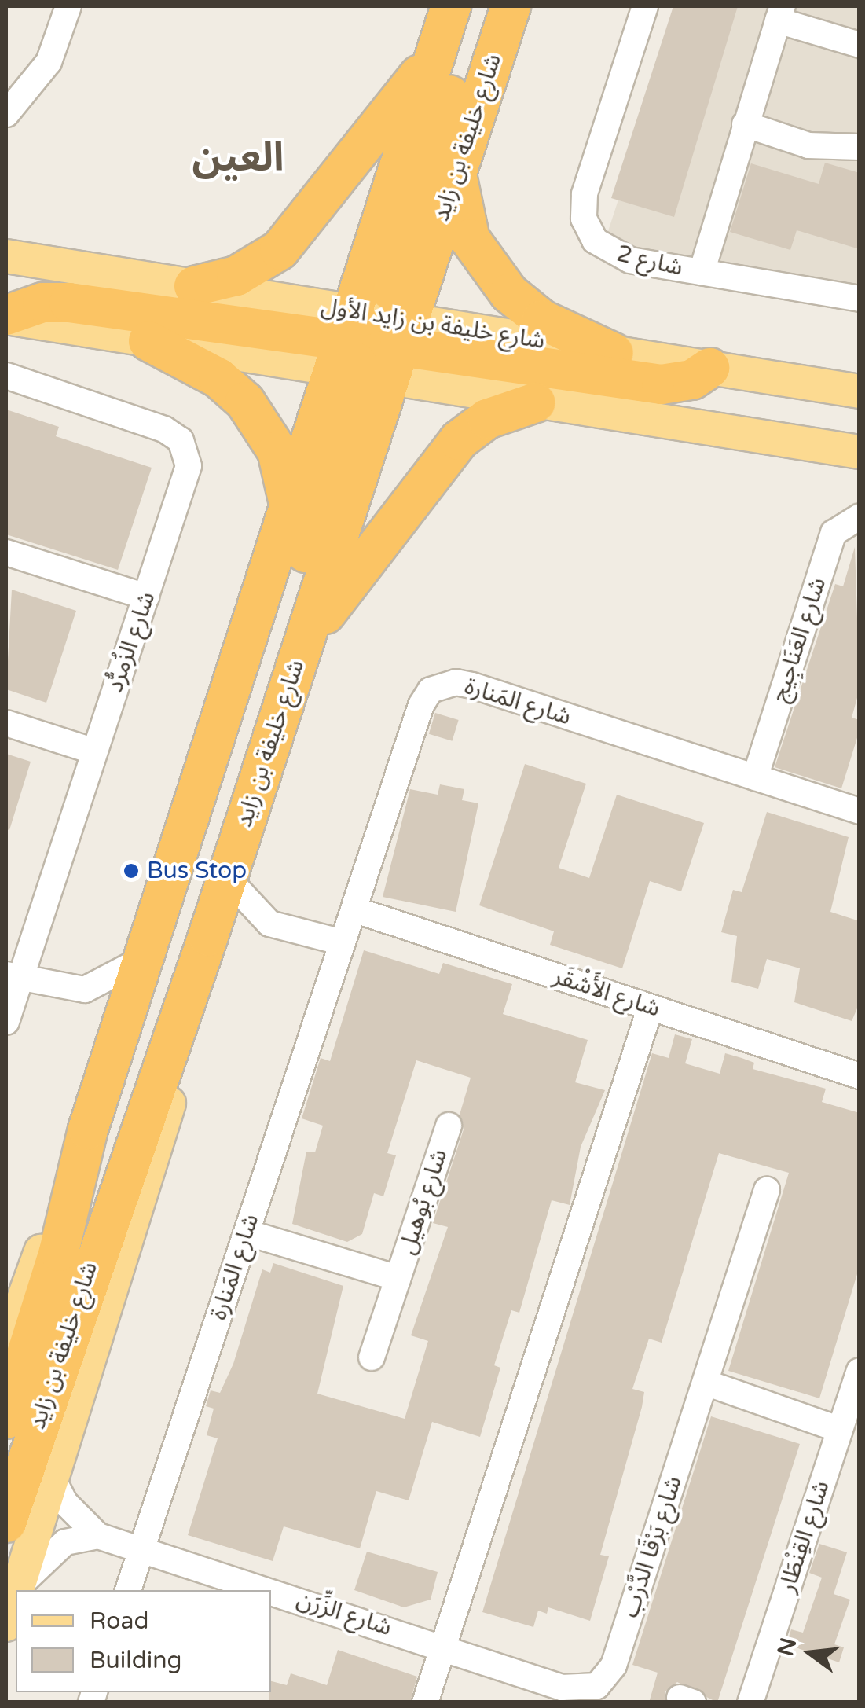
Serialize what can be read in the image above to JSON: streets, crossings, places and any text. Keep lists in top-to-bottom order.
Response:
{
  "streets": {
    "highway": ["شارع خليفة بن زايد"],
    "main road": ["شارع خليفة بن زايد الأول"],
    "street": [
      "شارع 2",
      "شارع العَنَاجِيج",
      "شارع الزُمرُّد",
      "شارع المَنارة",
      "شارع الأَشْقَر",
      "شارع بُوهيل",
      "شارع القِنْطَار",
      "شارع بَرْقَا الدَّرْب",
      "شارع الزِّرَن"
    ]
  },
  "crossings": [
    ["شارع خليفة بن زايد", "شارع خليفة بن زايد الأول"],
    ["شارع العَنَاجِيج", "شارع المَنارة"],
    ["شارع المَنارة", "شارع الأَشْقَر"],
    ["شارع المَنارة", "شارع بُوهيل"],
    ["شارع المَنارة", "شارع الزِّرَن"],
    ["شارع بَرْقَا الدَّرْب", "شارع الزِّرَن"]
  ],
  "districts": ["العين"],
  "places": ["Bus Stop"],
  "legend": ["Road", "Building"],
  "north": "left"
}
